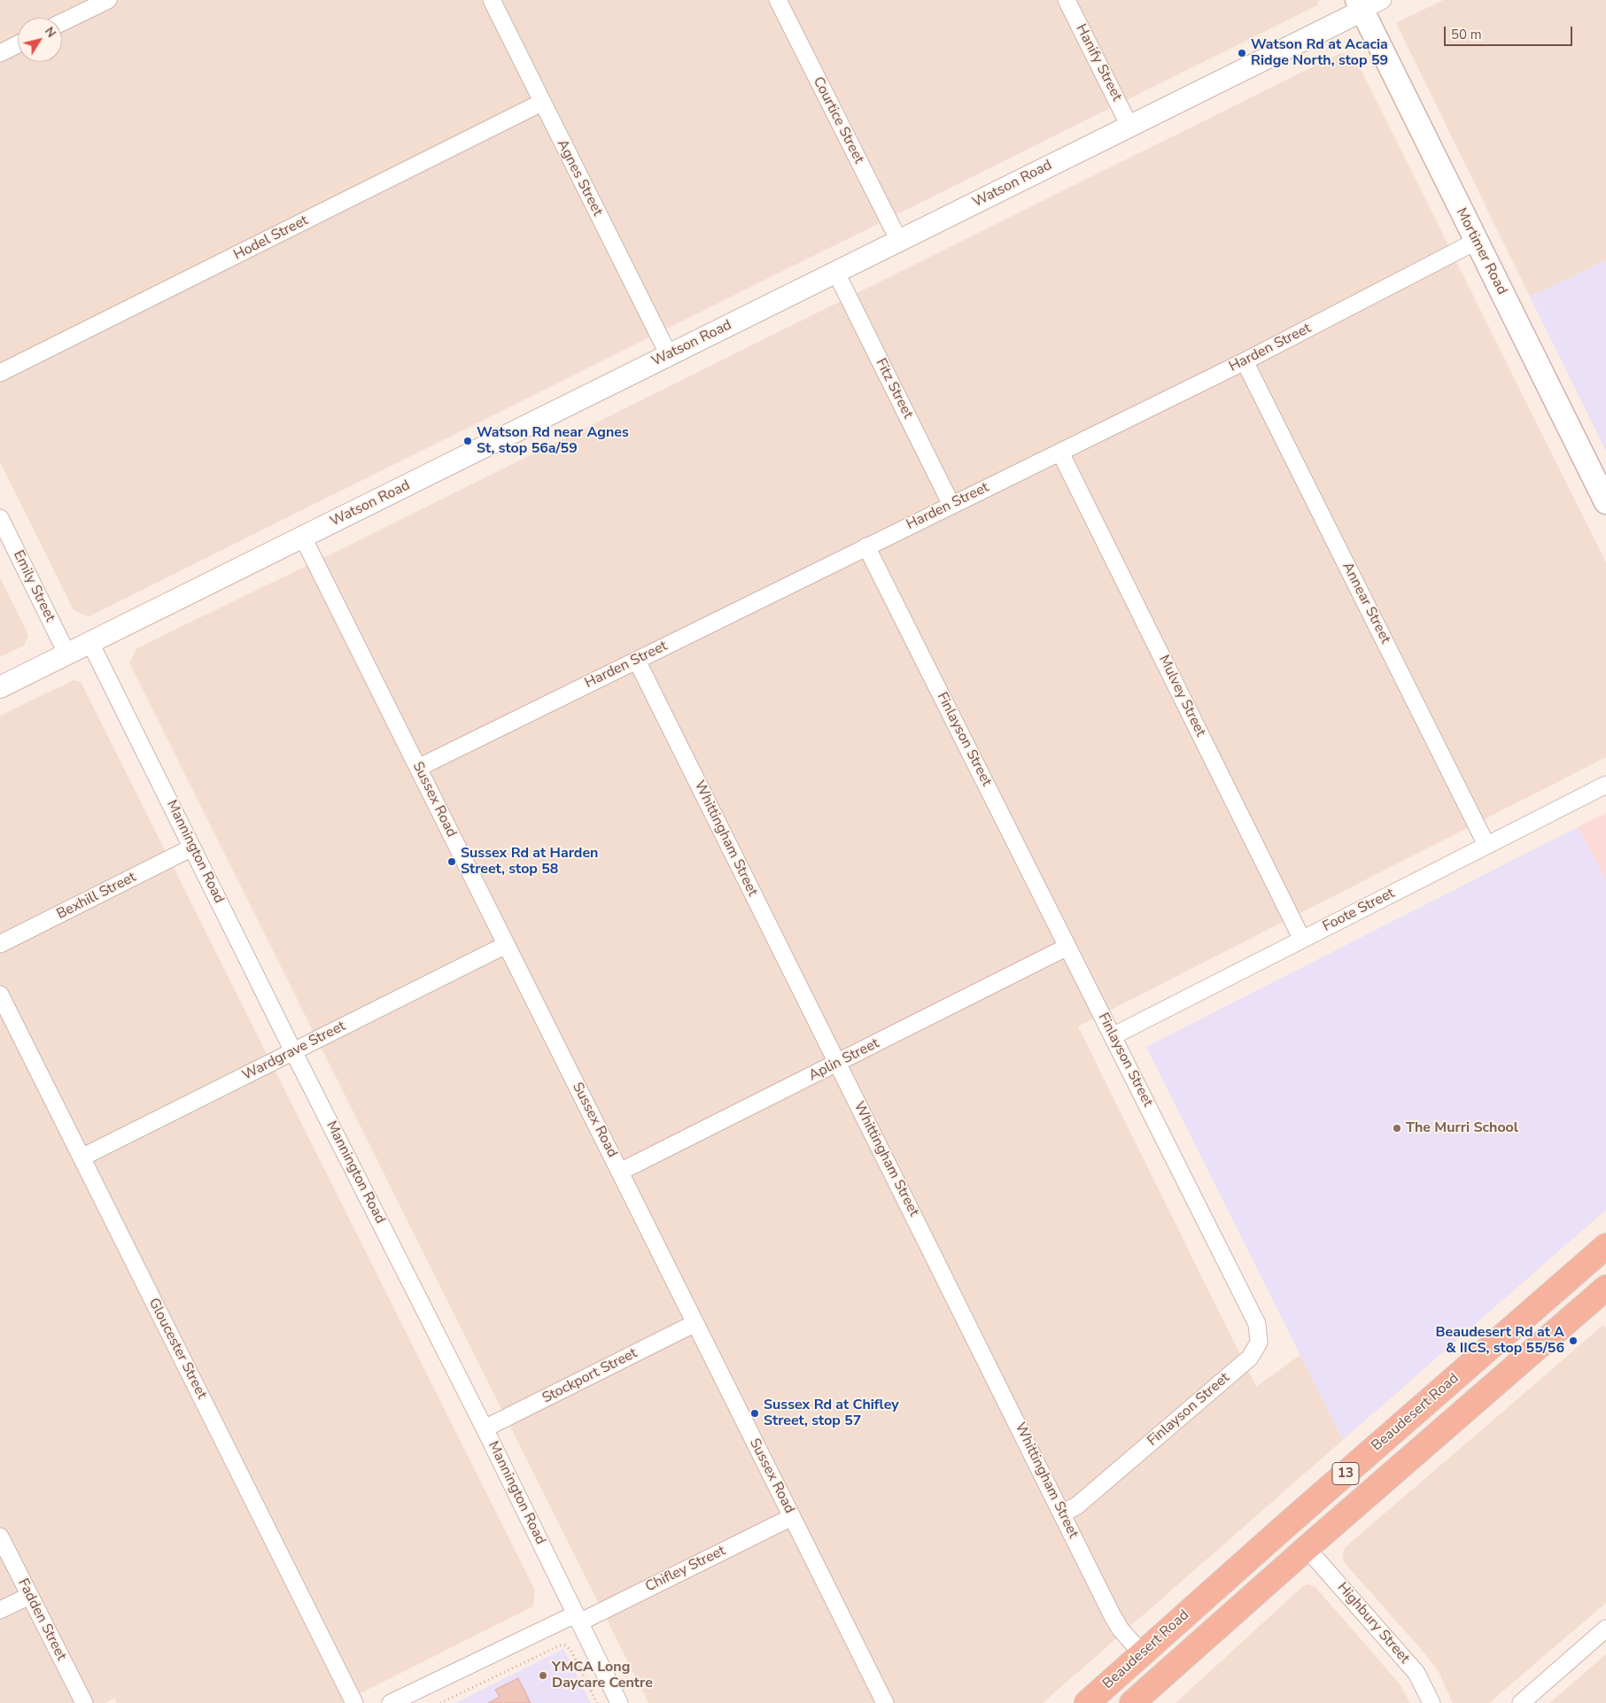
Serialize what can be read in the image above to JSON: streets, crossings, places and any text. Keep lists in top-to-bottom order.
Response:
{
  "streets": {
    "highway": ["Beaudesert Road", "13"],
    "main road": ["Mortimer Road"],
    "street": [
      "Hanify Street",
      "Courtice Street",
      "Agnes Street",
      "Watson Road",
      "Hodel Street",
      "Harden Street",
      "Fitz Street",
      "Emily Street",
      "Annear Street",
      "Mulvey Street",
      "Finlayson Street",
      "Sussex Road",
      "Whittingham Street",
      "Mannington Road",
      "Bexhill Street",
      "Foote Street",
      "Wardgrave Street",
      "Aplin Street",
      "Gloucester Street",
      "Stockport Street",
      "Chifley Street",
      "Fadden Street",
      "Highbury Street"
    ]
  },
  "crossings": [
    ["Hanify Street", "Watson Road"],
    ["Courtice Street", "Watson Road"],
    ["Agnes Street", "Watson Road"],
    ["Agnes Street", "Hodel Street"],
    ["Watson Road", "Mortimer Road"],
    ["Watson Road", "Fitz Street"],
    ["Watson Road", "Emily Street"],
    ["Watson Road", "Sussex Road"],
    ["Watson Road", "Mannington Road"],
    ["Mortimer Road", "Harden Street"],
    ["Harden Street", "Fitz Street"],
    ["Harden Street", "Annear Street"],
    ["Harden Street", "Mulvey Street"],
    ["Harden Street", "Finlayson Street"],
    ["Harden Street", "Sussex Road"],
    ["Harden Street", "Whittingham Street"],
    ["Annear Street", "Foote Street"],
    ["Mulvey Street", "Foote Street"],
    ["Finlayson Street", "Whittingham Street"],
    ["Finlayson Street", "Foote Street"],
    ["Finlayson Street", "Aplin Street"],
    ["Sussex Road", "Wardgrave Street"],
    ["Sussex Road", "Aplin Street"],
    ["Sussex Road", "Stockport Street"],
    ["Sussex Road", "Chifley Street"],
    ["Whittingham Street", "Aplin Street"],
    ["Whittingham Street", "Beaudesert Road"],
    ["Mannington Road", "Bexhill Street"],
    ["Mannington Road", "Wardgrave Street"],
    ["Mannington Road", "Stockport Street"],
    ["Mannington Road", "Chifley Street"],
    ["Wardgrave Street", "Gloucester Street"],
    ["Beaudesert Road", "Highbury Street"]
  ],
  "places": [
    "Watson Rd at Acacia Ridge North, stop 59",
    "Watson Rd near Agnes St, stop 56a/59",
    "Sussex Rd at Harden Street, stop 58",
    "The Murri School",
    "Beaudesert Rd at A & IICS, stop 55/56",
    "Sussex Rd at Chifley Street, stop 57",
    "YMCA Long Daycare Centre"
  ],
  "scale_bar": "50 m",
  "north": "top right"
}
